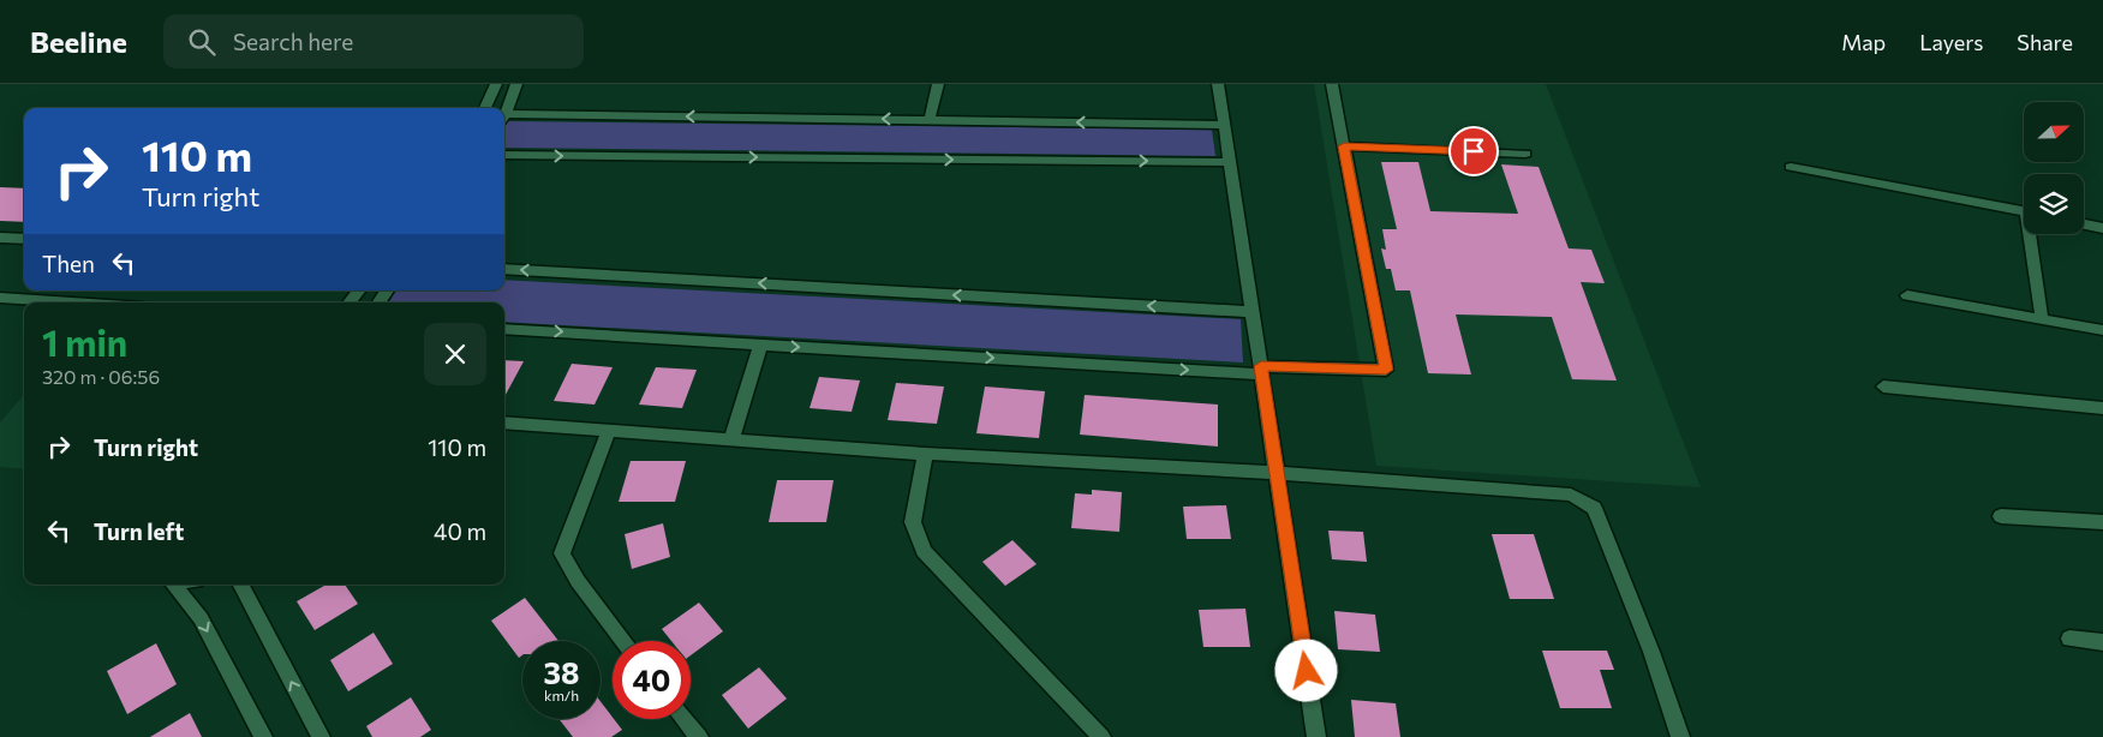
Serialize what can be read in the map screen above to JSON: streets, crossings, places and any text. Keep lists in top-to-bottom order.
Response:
{
  "north": "right",
  "page": {
    "header": "Beeline",
    "search": "Search here",
    "nav": ["Map", "Layers", "Share"],
    "turn": ["110 m", "Turn right"],
    "then": "Then",
    "heading": ["1 min", "320 m · 06:56"],
    "list": [
      {
        "name": "Turn right",
        "value": "110 m"
      },
      {
        "name": "Turn left",
        "value": "40 m"
      }
    ],
    "speed": "38 km/h",
    "limit": "40"
  }
}
